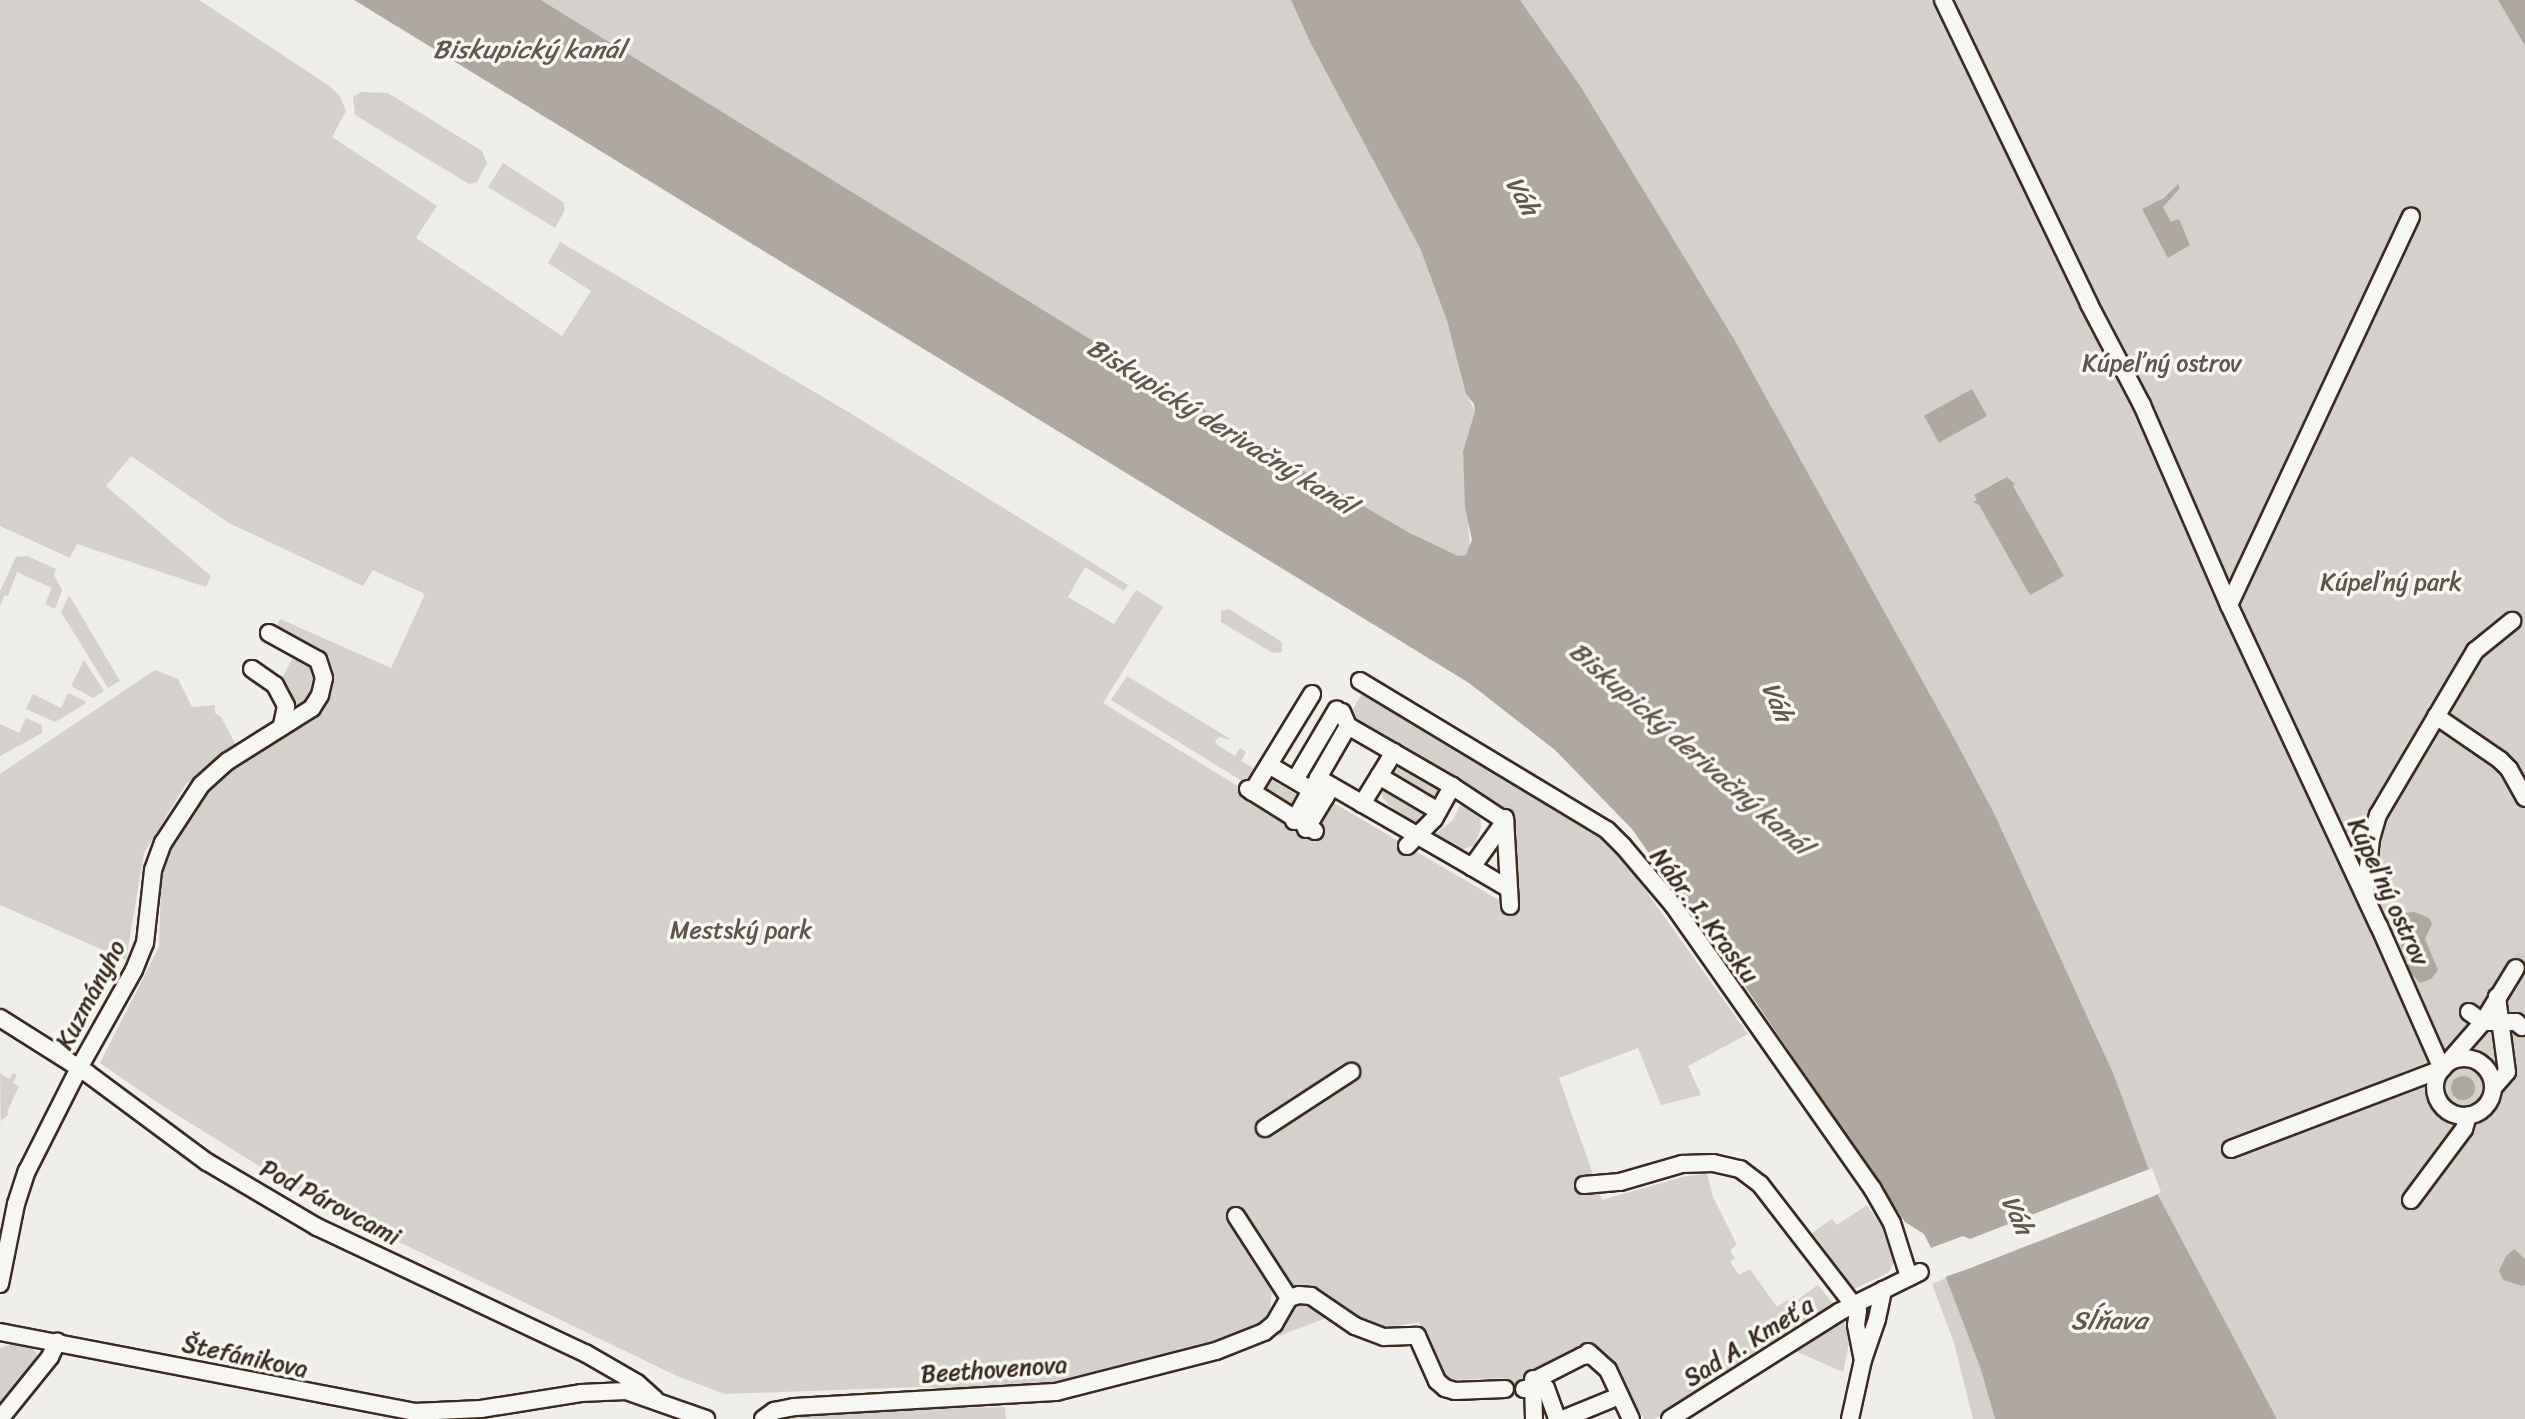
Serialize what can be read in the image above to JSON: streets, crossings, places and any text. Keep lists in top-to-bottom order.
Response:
{
  "streets": {
    "street": [
      "Kúpeľný ostrov",
      "Nábr. I. Krasku",
      "Kuzmányho",
      "Pod Párovcami",
      "Sad A. Kmeťa",
      "Štefánikova",
      "Beethovenova"
    ]
  },
  "crossings": [
    ["Nábr. I. Krasku", "Sad A. Kmeťa"],
    ["Kuzmányho", "Pod Párovcami"],
    ["Pod Párovcami", "Štefánikova"]
  ],
  "water": [
    "Biskupický kanál",
    "Váh",
    "Biskupický derivačný kanál",
    "Sĺňava"
  ],
  "parks": ["Kúpeľný ostrov", "Kúpeľný park", "Mestský park"]
}
